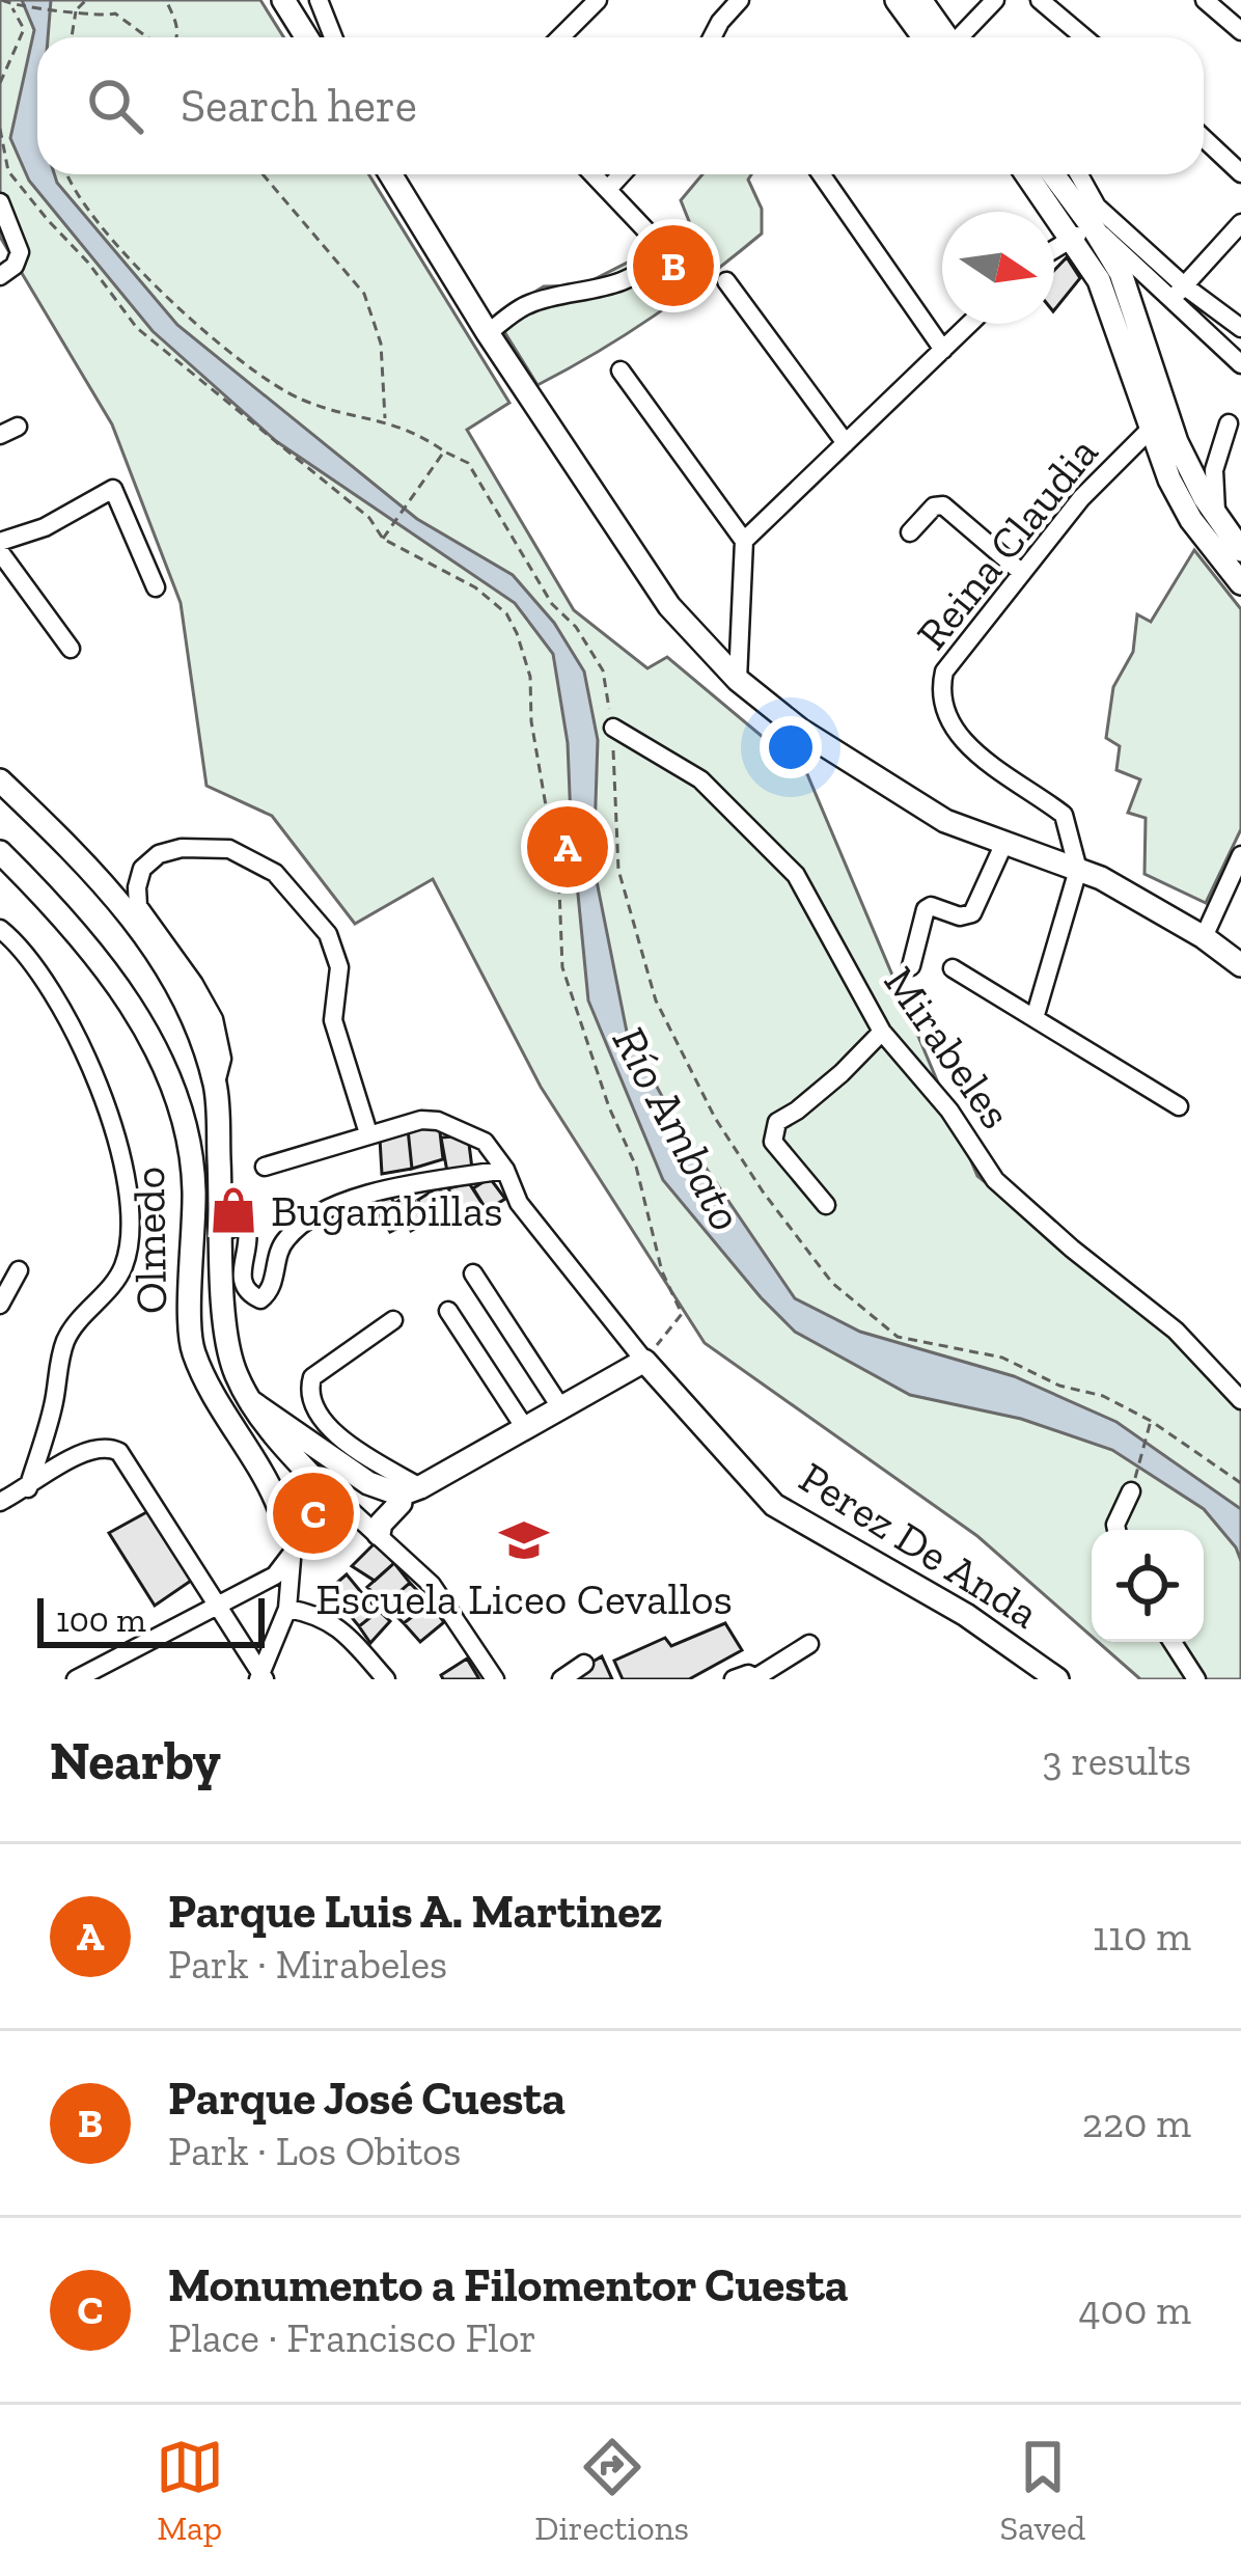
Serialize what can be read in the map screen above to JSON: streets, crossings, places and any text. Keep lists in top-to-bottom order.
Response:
{
  "streets": {
    "main road": ["Olmedo", "Perez De Anda"],
    "street": ["Reina Claudia", "Mirabeles"]
  },
  "water": ["Río Ambato"],
  "places": {
    "shop": ["Bugambillas"],
    "school or university": ["Escuela Liceo Cevallos"]
  },
  "scale_bar": "100 m",
  "north": "right",
  "page": {
    "search": "Search here",
    "pins": ["B", "A", "C"],
    "scale": "100 m",
    "heading": ["Nearby", "3 results"],
    "list": [
      {
        "mark": "A",
        "name": "Parque Luis A. Martinez",
        "note": "Park · Mirabeles",
        "value": "110 m"
      },
      {
        "mark": "B",
        "name": "Parque José Cuesta",
        "note": "Park · Los Obitos",
        "value": "220 m"
      },
      {
        "mark": "C",
        "name": "Monumento a Filomentor Cuesta",
        "note": "Place · Francisco Flor",
        "value": "400 m"
      }
    ],
    "nav": ["Map", "Directions", "Saved"]
  }
}
